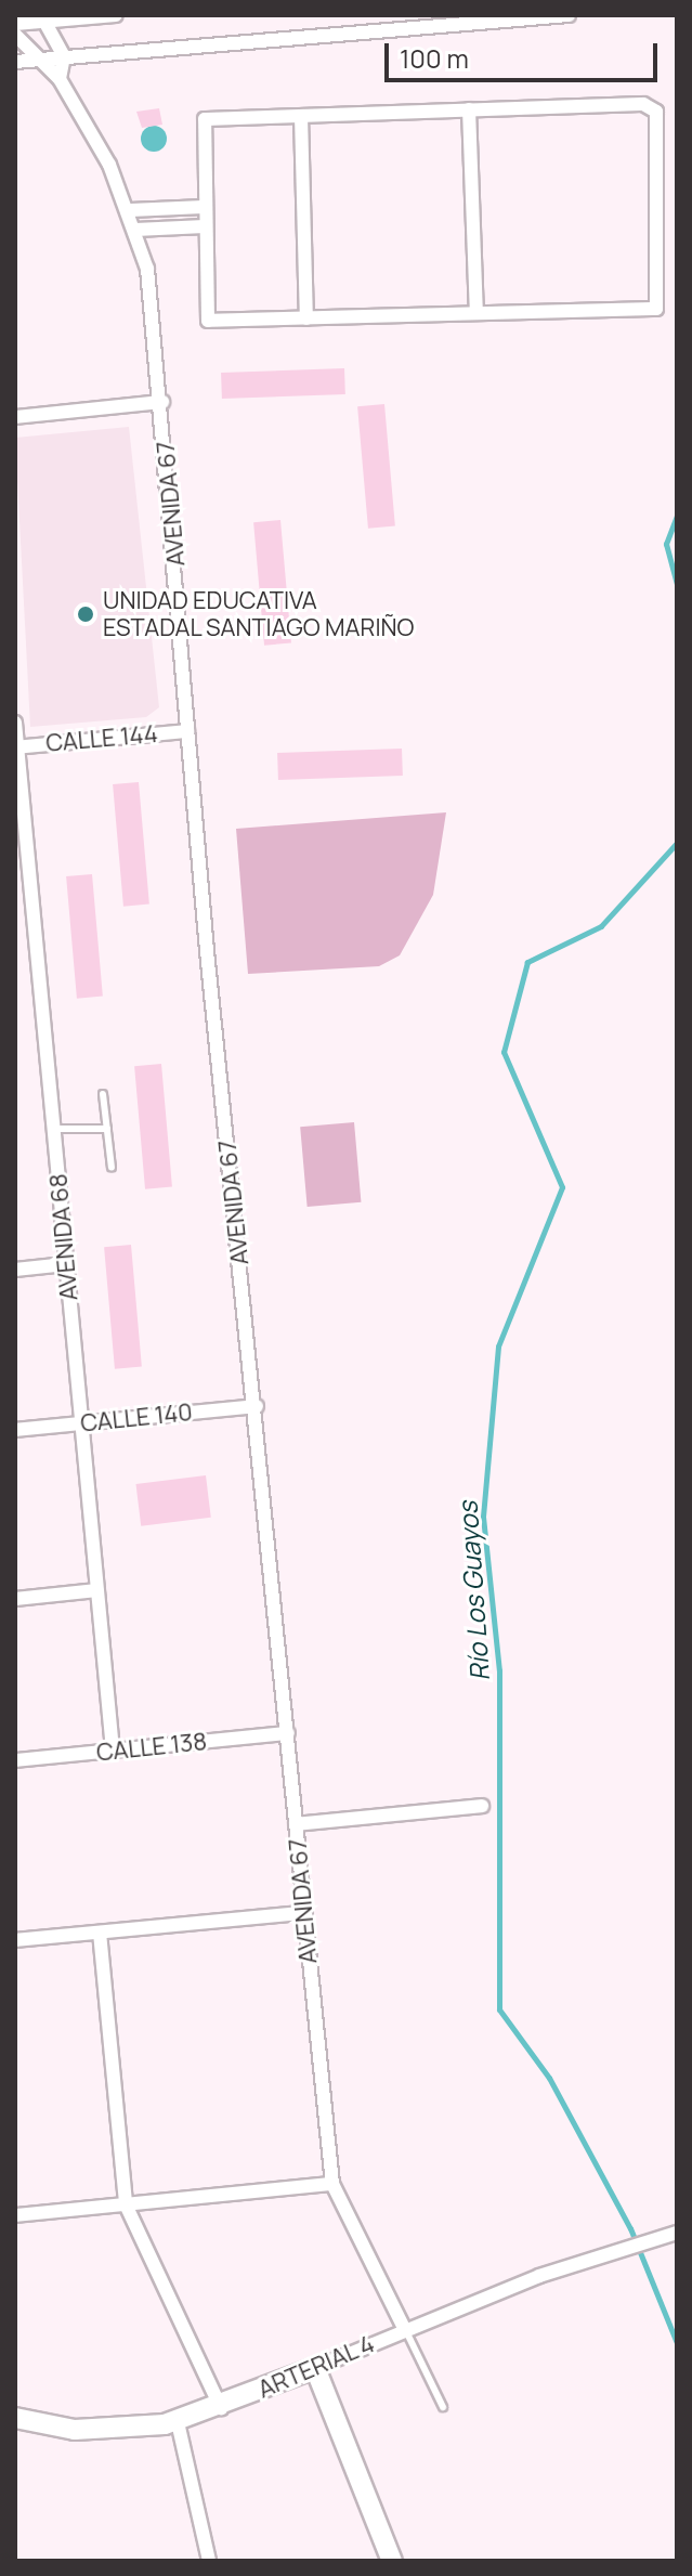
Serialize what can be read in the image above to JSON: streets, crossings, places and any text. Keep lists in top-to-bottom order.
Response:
{
  "streets": {
    "street": [
      "AVENIDA 67",
      "CALLE 144",
      "AVENIDA 68",
      "CALLE 140",
      "CALLE 138",
      "ARTERIAL 4"
    ]
  },
  "crossings": [
    ["AVENIDA 67", "CALLE 144"],
    ["AVENIDA 67", "CALLE 140"],
    ["AVENIDA 67", "CALLE 138"],
    ["AVENIDA 67", "ARTERIAL 4"],
    ["CALLE 144", "AVENIDA 68"],
    ["AVENIDA 68", "CALLE 140"],
    ["AVENIDA 68", "CALLE 138"]
  ],
  "water": ["Río Los Guayos"],
  "places": ["UNIDAD EDUCATIVA ESTADAL SANTIAGO MARIÑO"],
  "scale_bar": "100 m"
}
